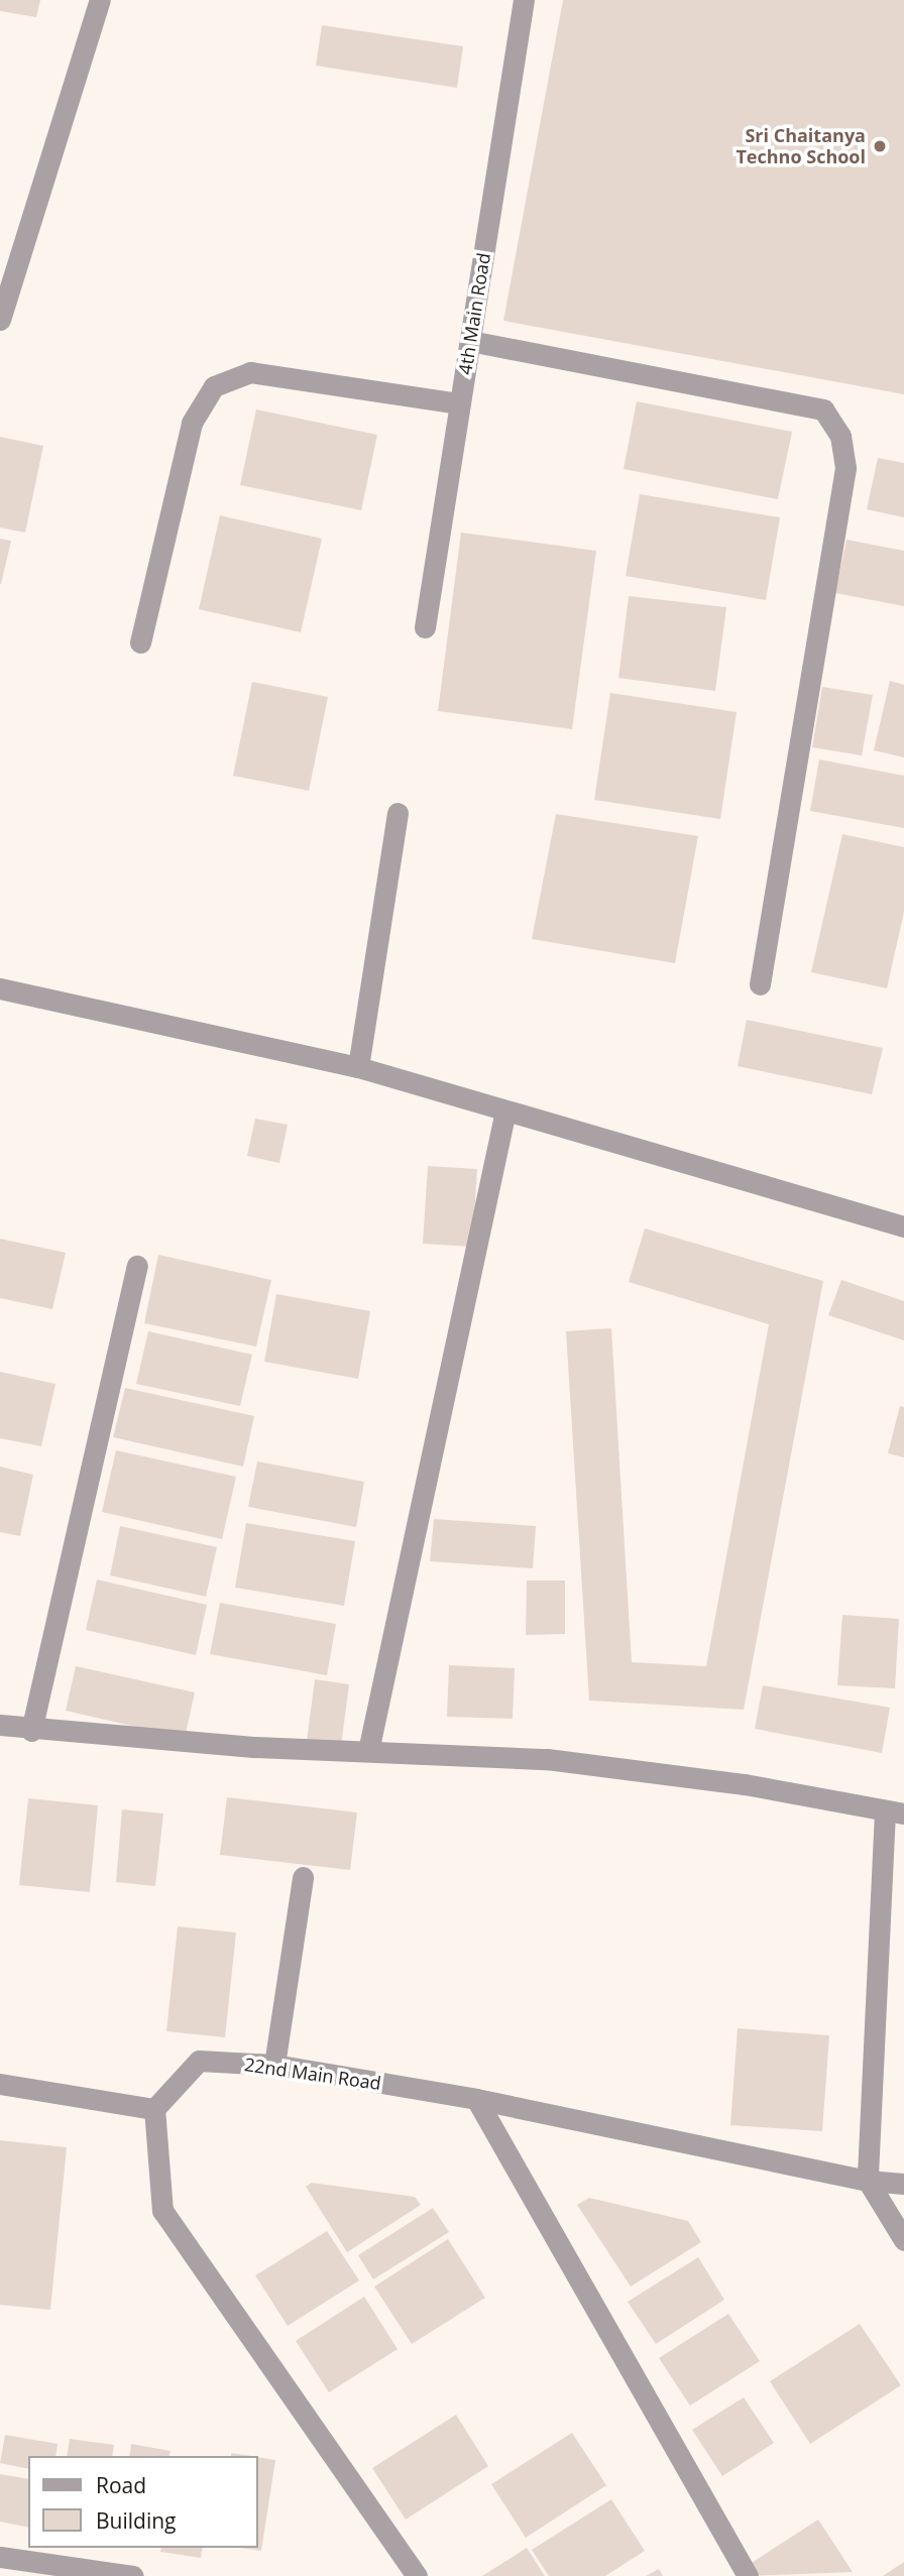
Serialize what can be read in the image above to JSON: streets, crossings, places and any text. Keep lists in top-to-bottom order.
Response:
{
  "streets": {
    "street": ["4th Main Road", "22nd Main Road"]
  },
  "places": ["Sri Chaitanya Techno School"],
  "legend": ["Road", "Building"]
}
